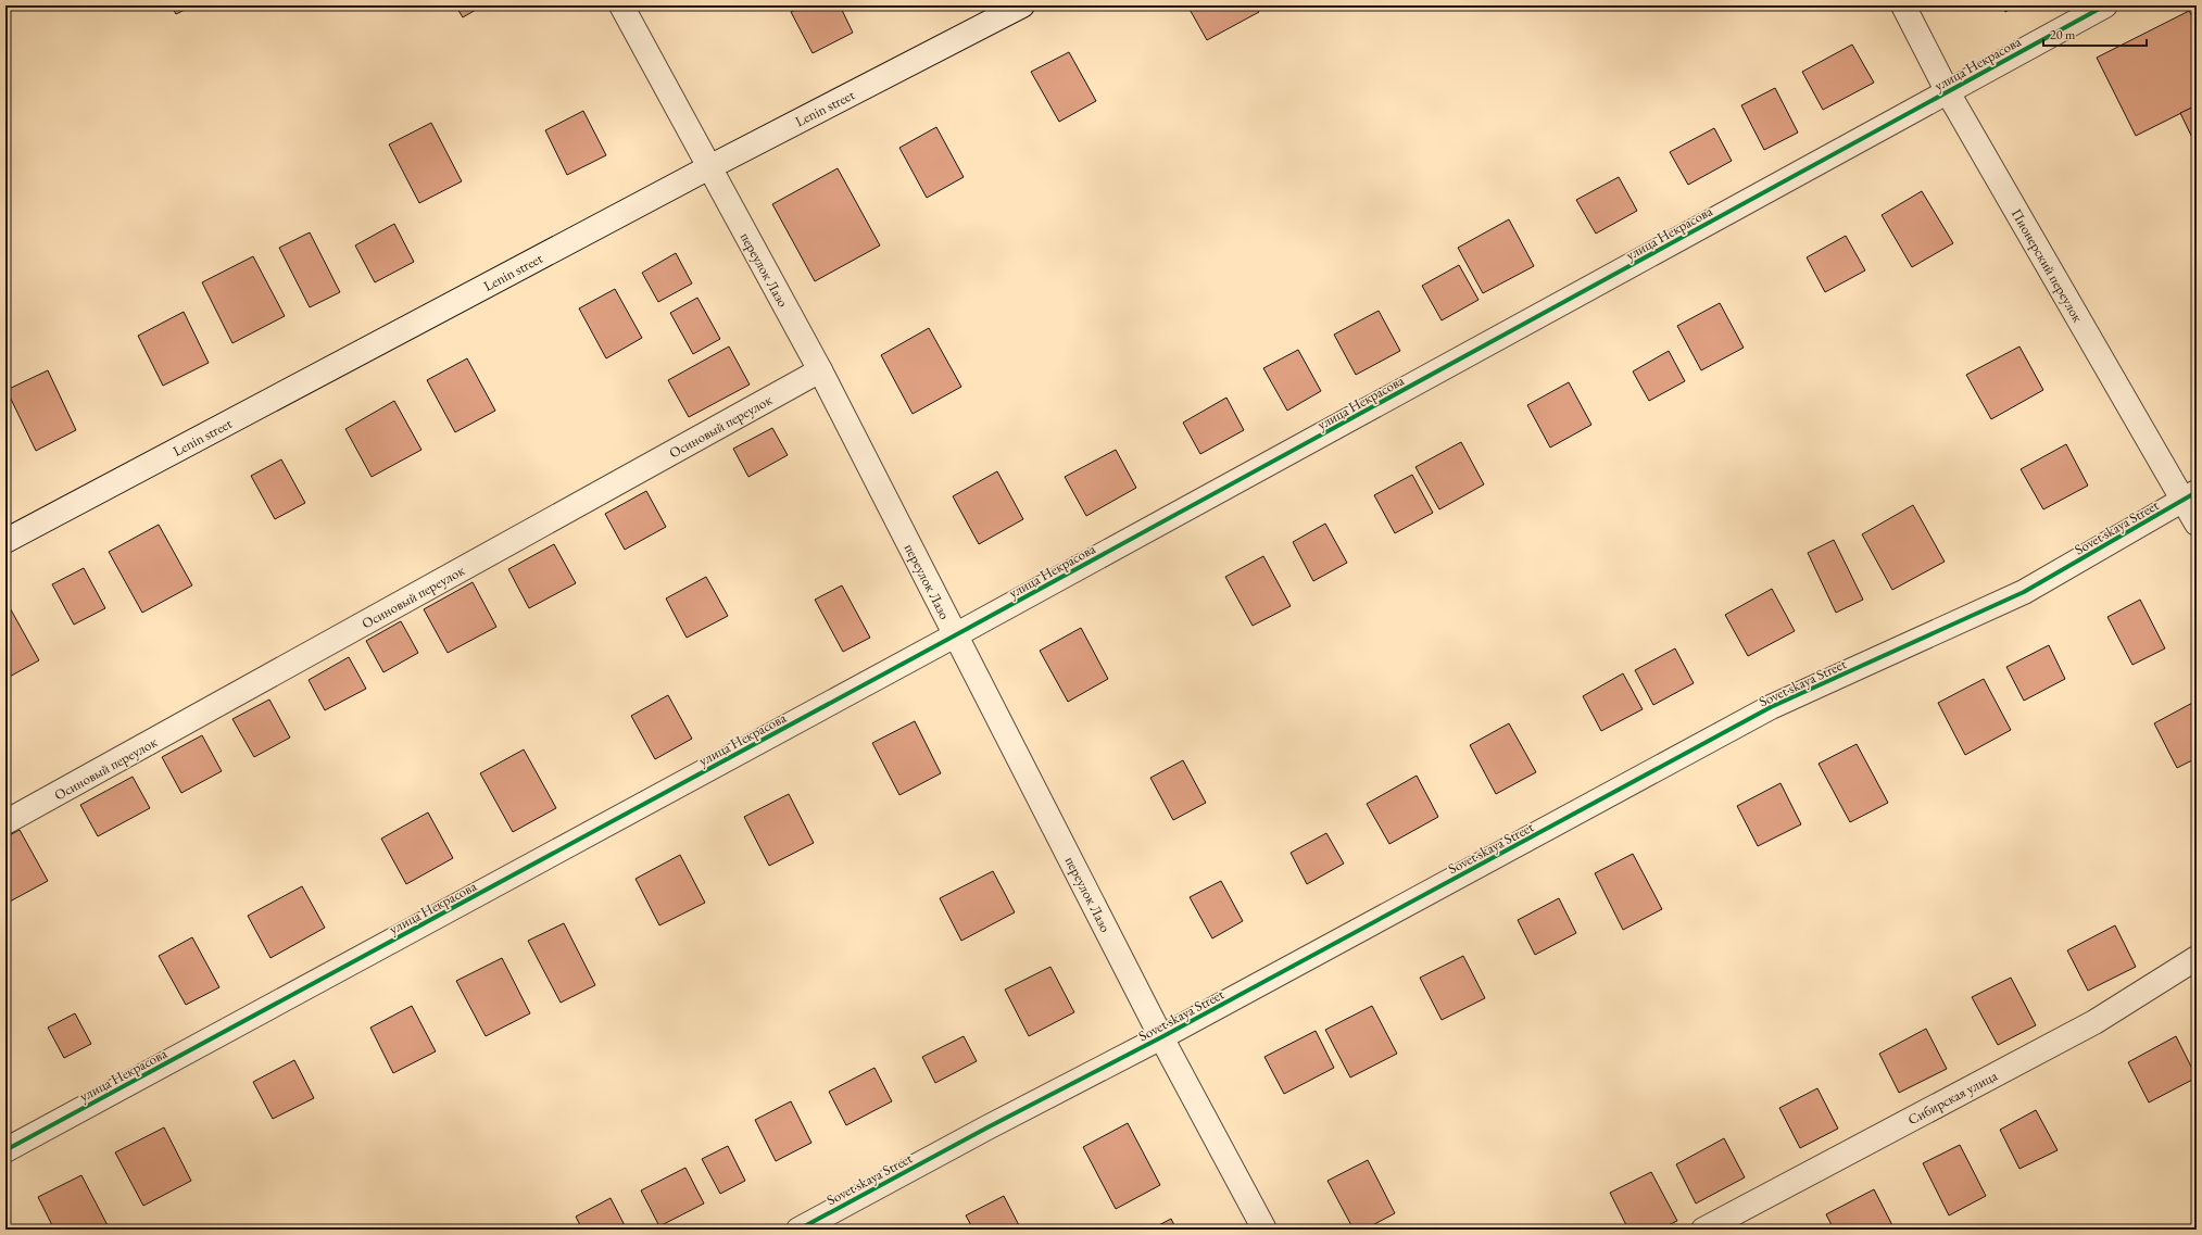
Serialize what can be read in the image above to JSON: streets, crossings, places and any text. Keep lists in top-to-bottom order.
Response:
{
  "streets": {
    "street": [
      "улица Некрасова",
      "Lenin street",
      "Пионерский переулок",
      "переулок Лазо",
      "Осиновый переулок",
      "Sovet·skaya Street",
      "Сибирская улица"
    ]
  },
  "crossings": [
    ["улица Некрасова", "Пионерский переулок"],
    ["улица Некрасова", "переулок Лазо"],
    ["Lenin street", "переулок Лазо"],
    ["Пионерский переулок", "Sovet·skaya Street"],
    ["переулок Лазо", "Осиновый переулок"],
    ["переулок Лазо", "Sovet·skaya Street"]
  ],
  "scale_bar": "20 m"
}
